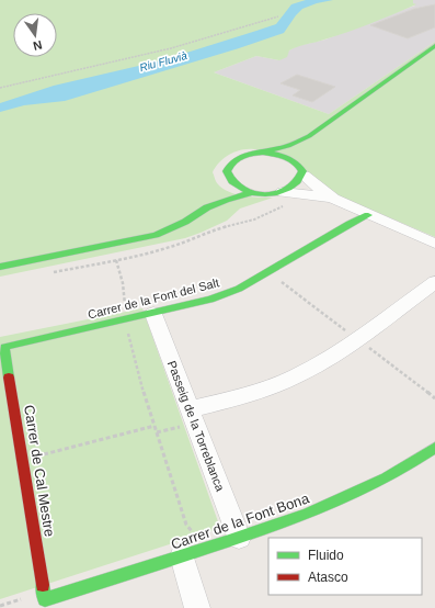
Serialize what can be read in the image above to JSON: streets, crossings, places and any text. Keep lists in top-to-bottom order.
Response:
{
  "streets": {
    "street": [
      "Carrer de la Font del Salt",
      "Passeig de la Torreblanca",
      "Carrer de Cal Mestre",
      "Carrer de la Font Bona"
    ]
  },
  "crossings": [
    ["Carrer de la Font del Salt", "Passeig de la Torreblanca"],
    ["Carrer de la Font del Salt", "Carrer de Cal Mestre"],
    ["Passeig de la Torreblanca", "Carrer de la Font Bona"],
    ["Carrer de Cal Mestre", "Carrer de la Font Bona"]
  ],
  "water": ["Riu Fluvià"],
  "legend": ["Fluido", "Atasco"],
  "north": "bottom"
}
